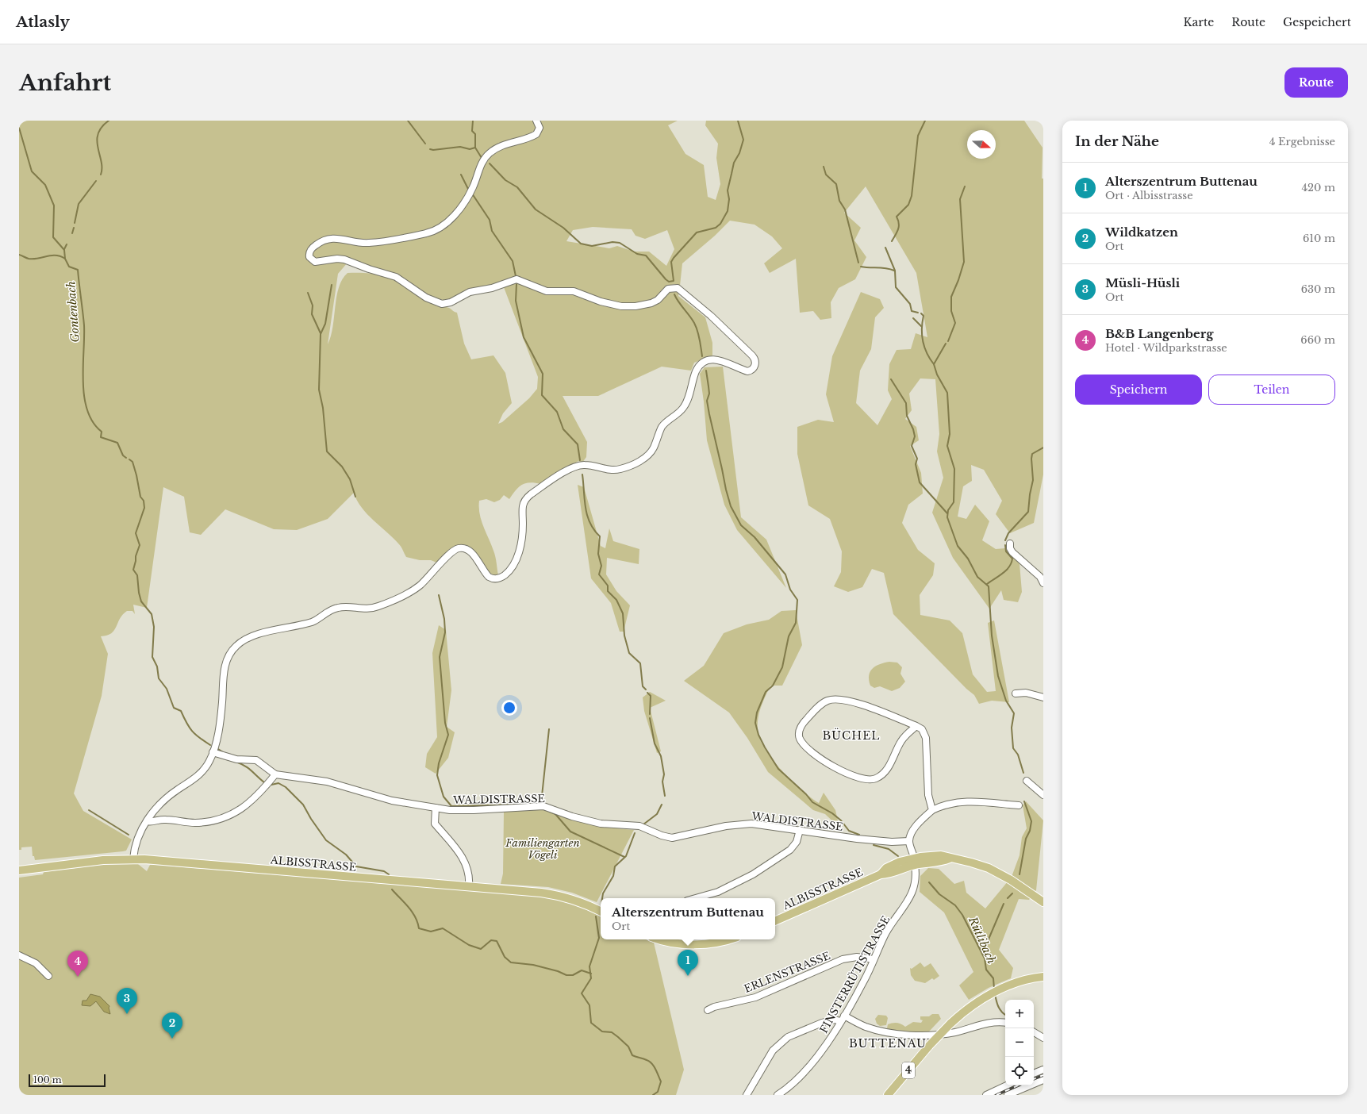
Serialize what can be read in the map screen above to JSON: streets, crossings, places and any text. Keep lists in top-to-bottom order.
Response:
{
  "streets": {
    "main road": ["ALBISSTRASSE", "4"],
    "street": ["WALDISTRASSE", "ERLENSTRASSE", "FINSTERRÜTISTRASSE"]
  },
  "crossings": [
    ["WALDISTRASSE", "FINSTERRÜTISTRASSE"],
    ["ALBISSTRASSE", "FINSTERRÜTISTRASSE"],
    ["ERLENSTRASSE", "FINSTERRÜTISTRASSE"]
  ],
  "districts": ["BÜCHEL", "BUTTENAU"],
  "water": ["Gontenbach", "Rütlibach"],
  "parks": ["Familiengarten Vögeli"],
  "scale_bar": "100 m",
  "north": "right",
  "page": {
    "header": "Atlasly",
    "nav": ["Karte", "Route", "Gespeichert"],
    "buttons": [
      "Route",
      ["Speichern", "Teilen"]
    ],
    "title": "Anfahrt",
    "heading": ["In der Nähe", "4 Ergebnisse"],
    "list": [
      {
        "mark": "1",
        "name": "Alterszentrum Buttenau",
        "note": "Ort · Albisstrasse",
        "value": "420 m"
      },
      {
        "mark": "2",
        "name": "Wildkatzen",
        "note": "Ort",
        "value": "610 m"
      },
      {
        "mark": "3",
        "name": "Müsli-Hüsli",
        "note": "Ort",
        "value": "630 m"
      },
      {
        "mark": "4",
        "name": "B&B Langenberg",
        "note": "Hotel · Wildparkstrasse",
        "value": "660 m"
      }
    ],
    "popup": ["Alterszentrum Buttenau", "Ort"],
    "pins": [
      "1",
      "4",
      "3",
      "2"
    ],
    "map_buttons": ["+", "−"],
    "scale": "100 m"
  }
}
